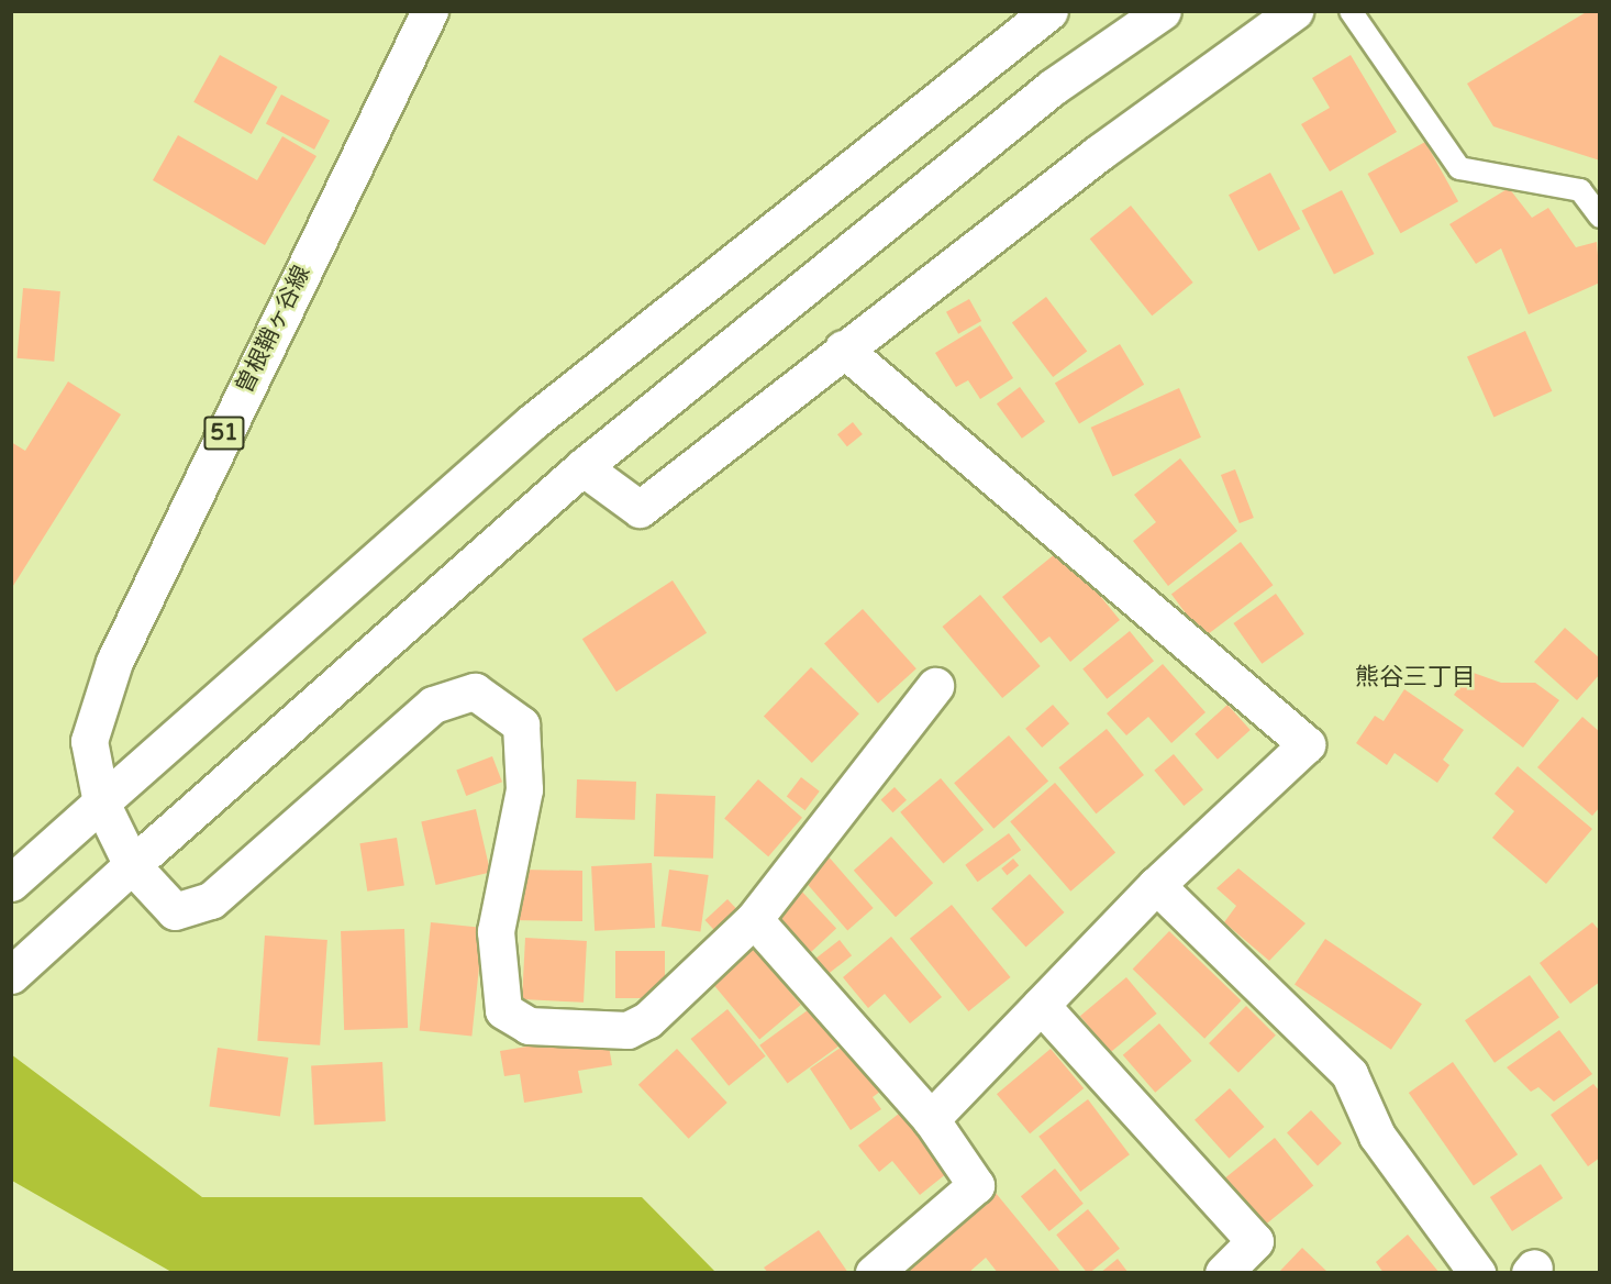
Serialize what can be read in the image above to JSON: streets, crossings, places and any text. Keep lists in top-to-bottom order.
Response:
{
  "streets": {
    "street": ["曽根鞘ヶ谷線", "51"]
  },
  "districts": ["熊谷三丁目"]
}
